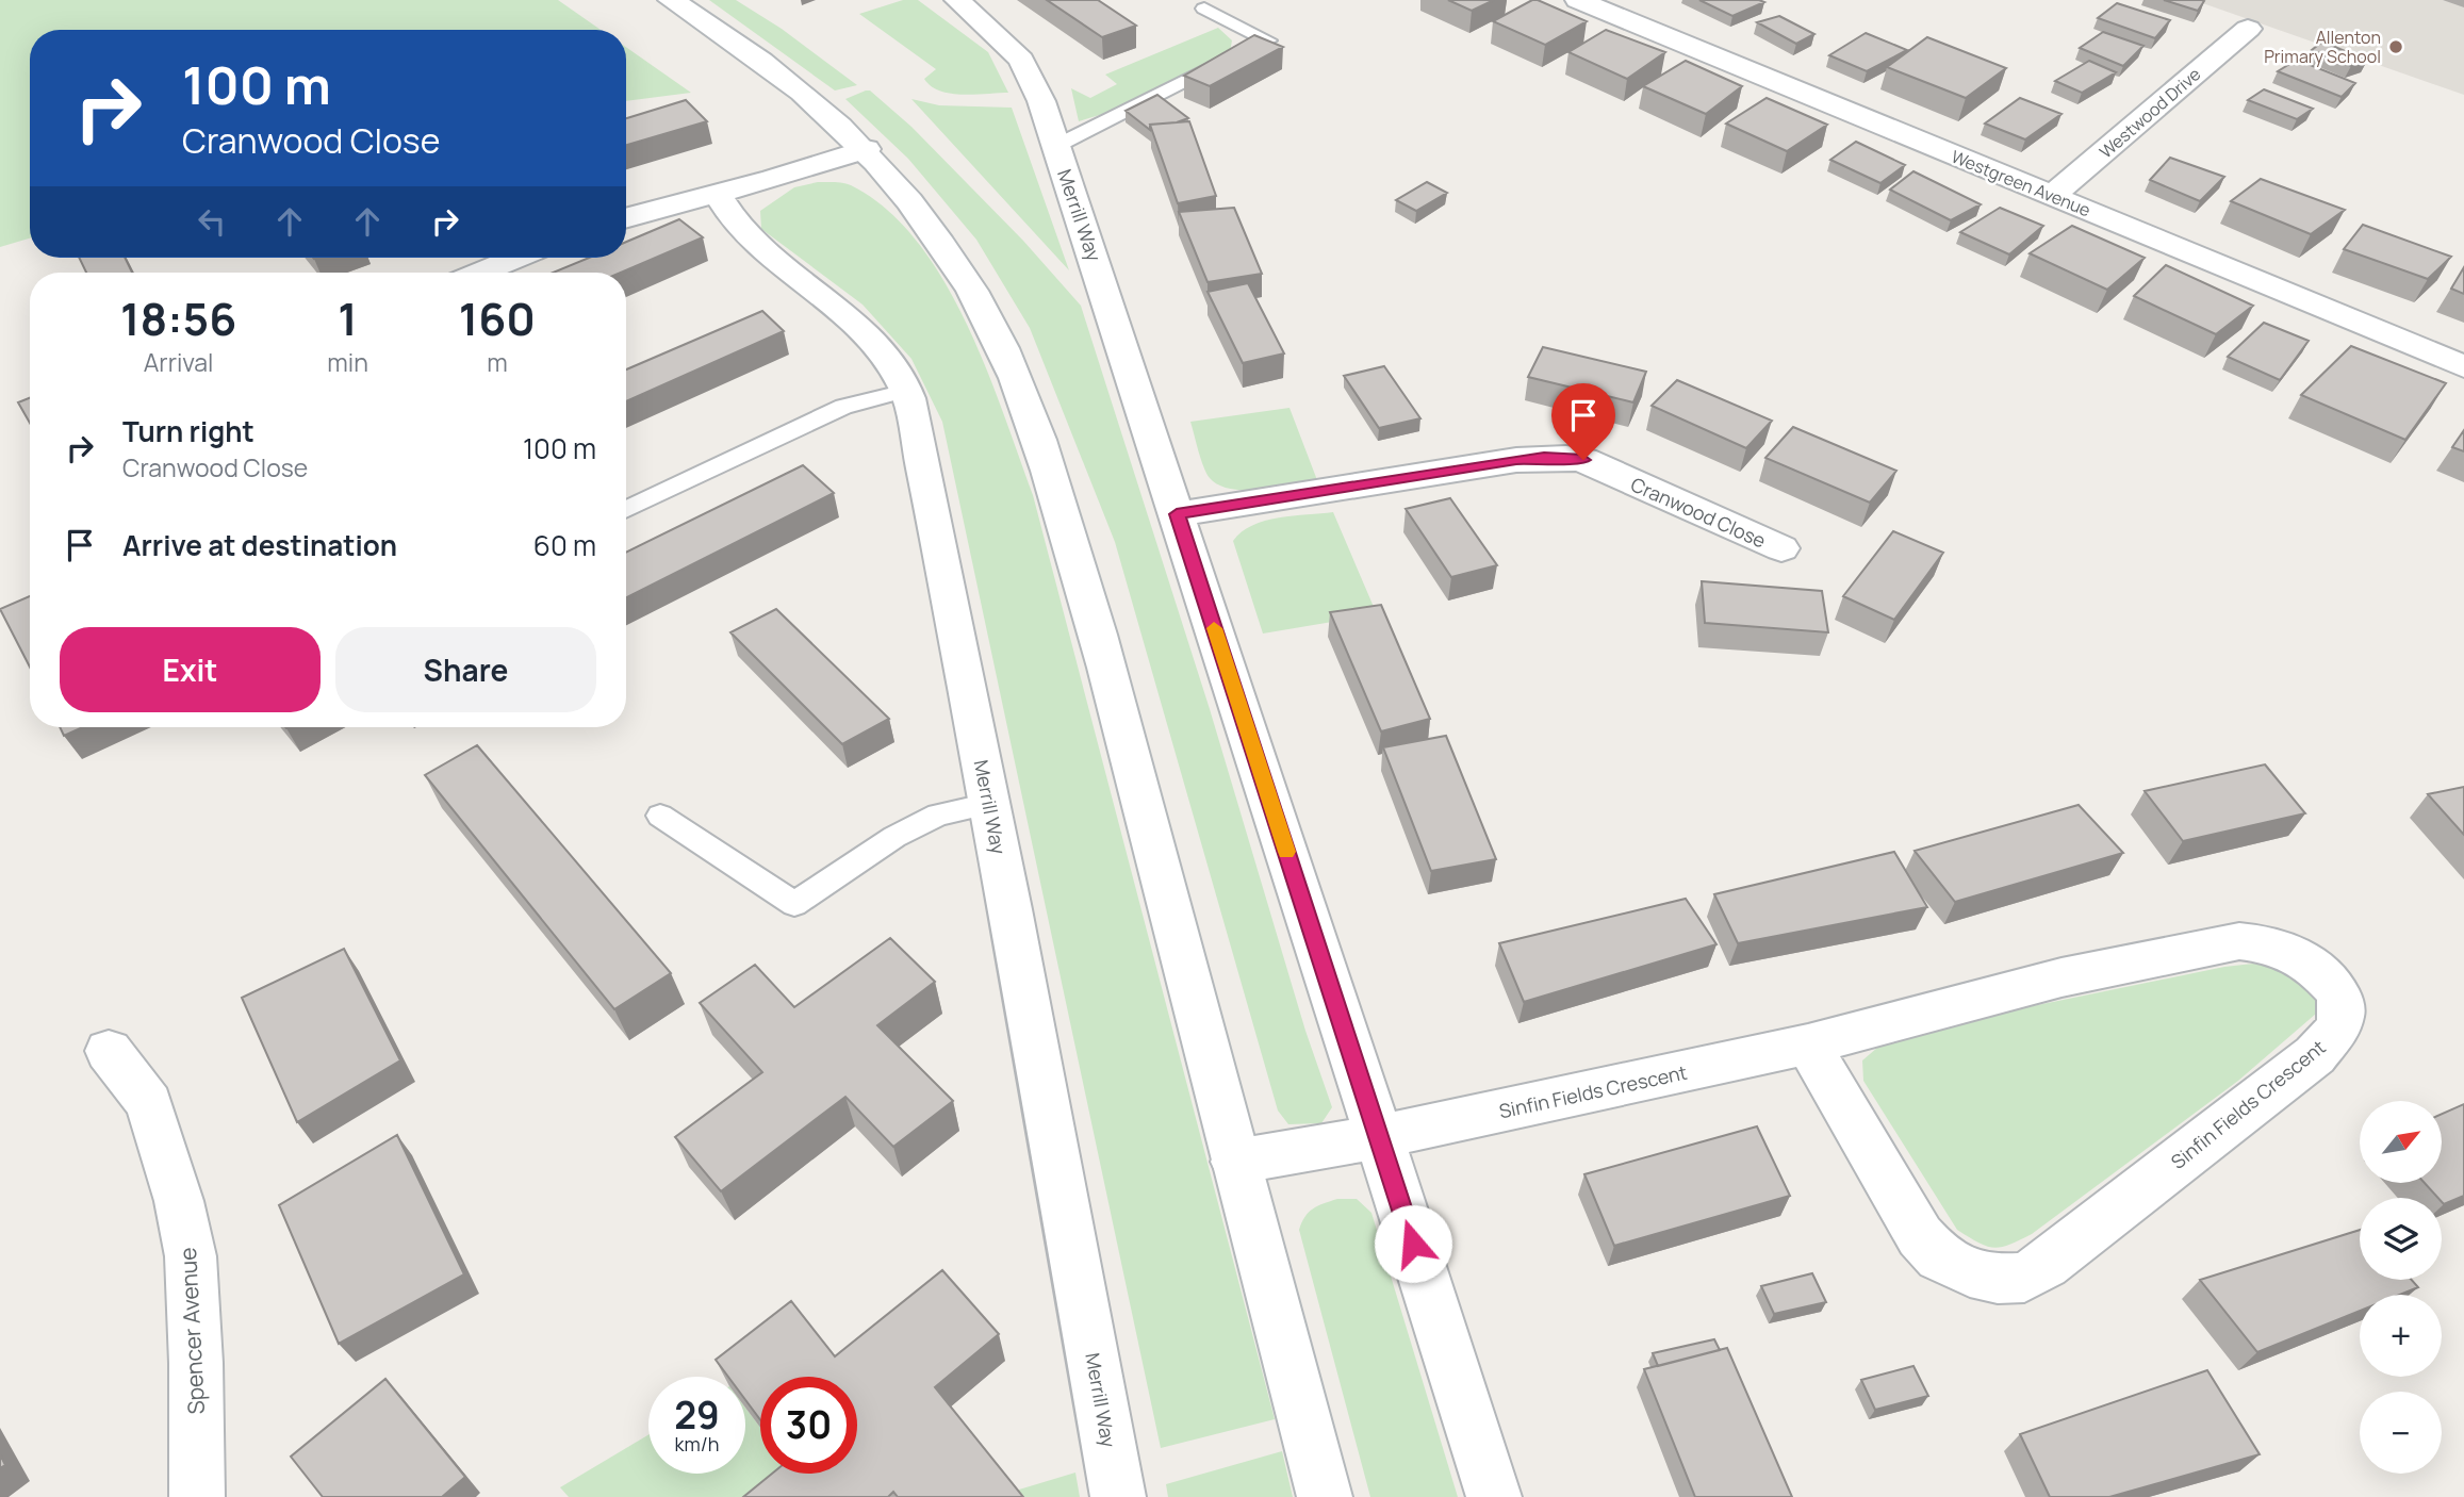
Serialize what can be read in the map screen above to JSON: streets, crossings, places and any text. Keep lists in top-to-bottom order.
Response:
{
  "streets": {
    "street": [
      "Westwood Drive",
      "Westgreen Avenue",
      "Merrill Way",
      "Cranwood Close",
      "Sinfin Fields Crescent",
      "Spencer Avenue"
    ]
  },
  "crossings": [
    ["Westwood Drive", "Westgreen Avenue"],
    ["Merrill Way", "Cranwood Close"],
    ["Merrill Way", "Sinfin Fields Crescent"]
  ],
  "places": ["Allenton Primary School"],
  "north": "top right",
  "page": {
    "turn": ["100 m", "Cranwood Close"],
    "eta": [
      "18:56",
      "Arrival",
      "1",
      "min",
      "160",
      "m"
    ],
    "list": [
      {
        "name": "Turn right",
        "note": "Cranwood Close",
        "value": "100 m"
      },
      {
        "name": "Arrive at destination",
        "value": "60 m"
      }
    ],
    "buttons": ["Exit", "Share"],
    "map_buttons": ["+", "−"],
    "speed": "29 km/h",
    "limit": "30"
  }
}
